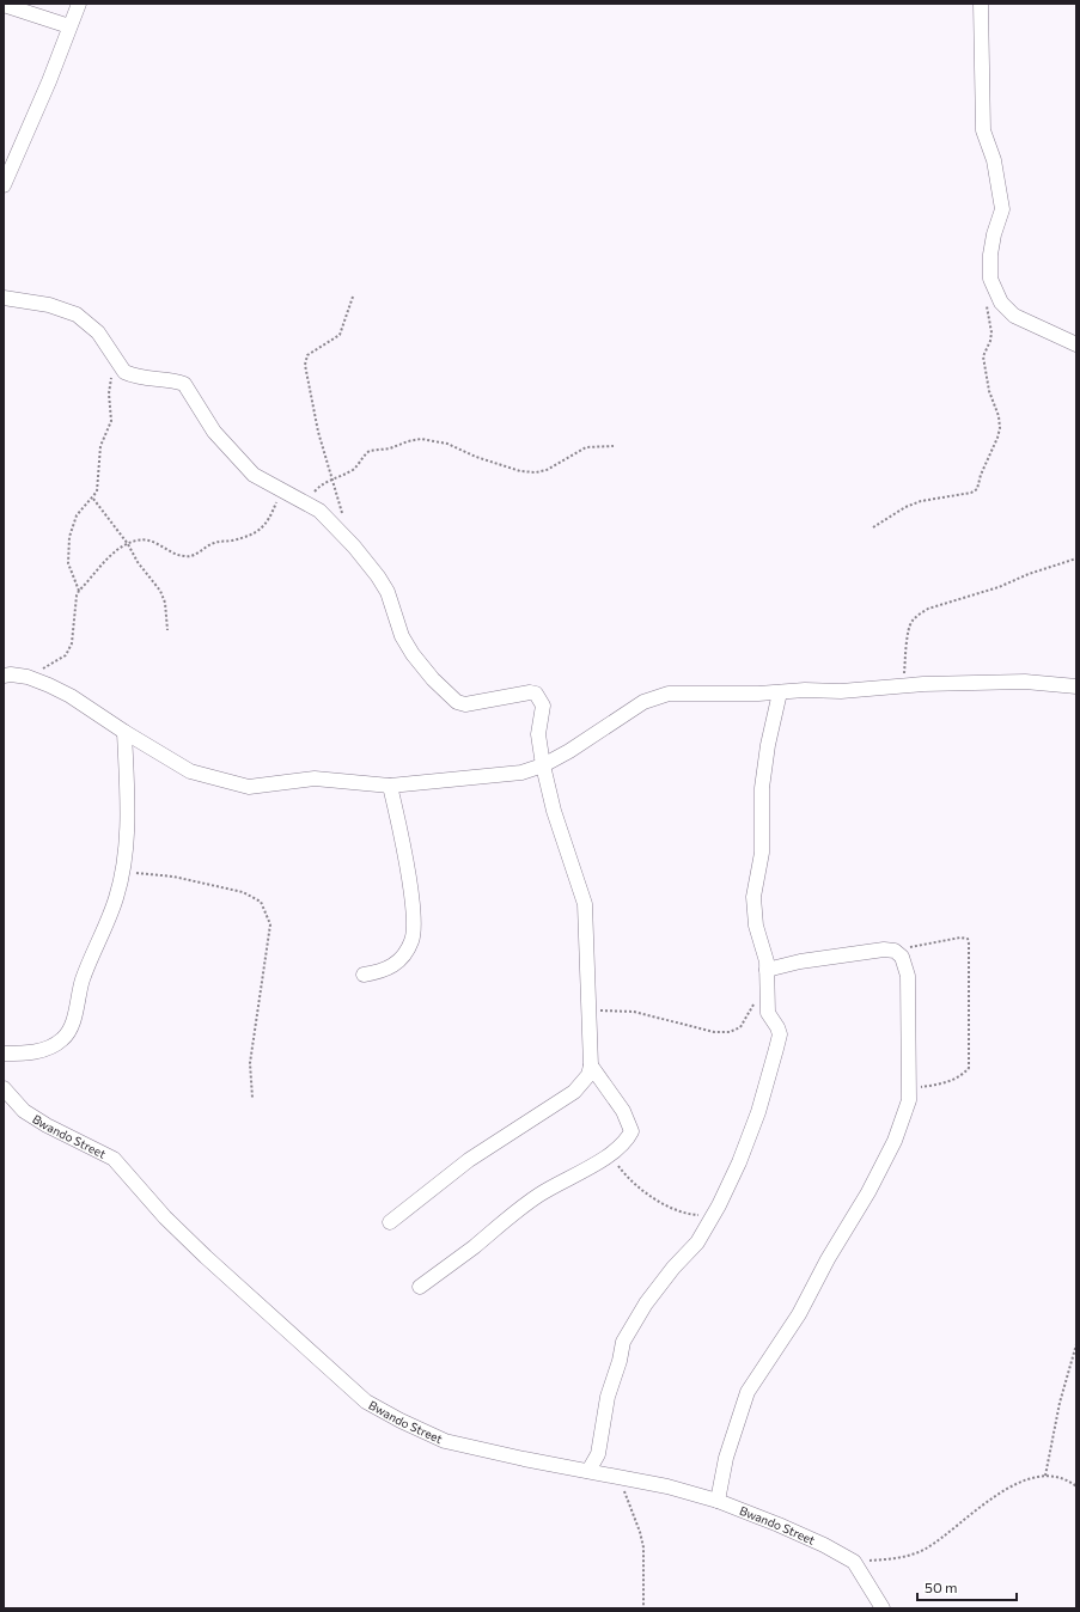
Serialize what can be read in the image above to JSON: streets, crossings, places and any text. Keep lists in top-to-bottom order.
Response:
{
  "streets": {
    "street": ["Bwando Street"]
  },
  "scale_bar": "50 m"
}
